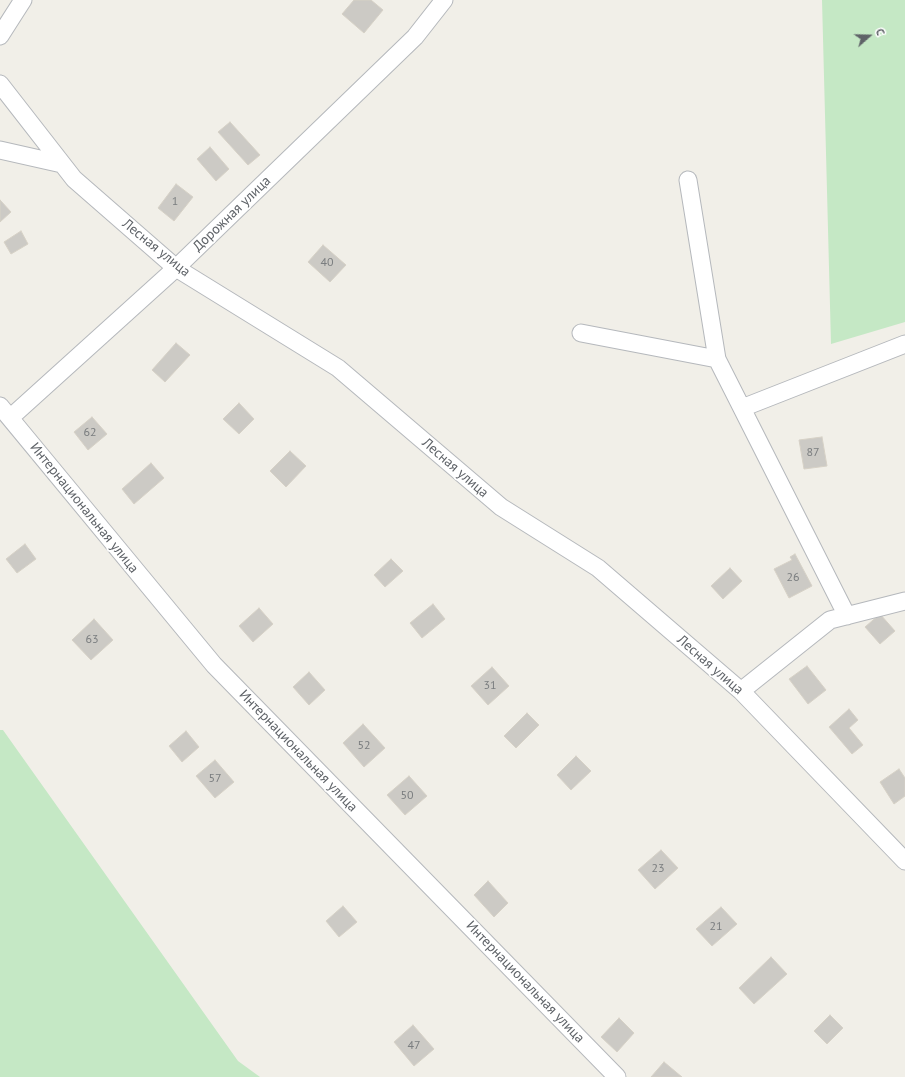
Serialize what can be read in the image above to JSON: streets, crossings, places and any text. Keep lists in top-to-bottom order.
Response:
{
  "streets": {
    "street": ["Дорожная улица", "Лесная улица", "Интернациональная улица"]
  },
  "crossings": [
    ["Дорожная улица", "Лесная улица"],
    ["Дорожная улица", "Интернациональная улица"]
  ],
  "house_numbers": [
    "1",
    "40",
    "62",
    "87",
    "26",
    "63",
    "31",
    "52",
    "57",
    "50",
    "23",
    "21",
    "47"
  ],
  "north": "right"
}
